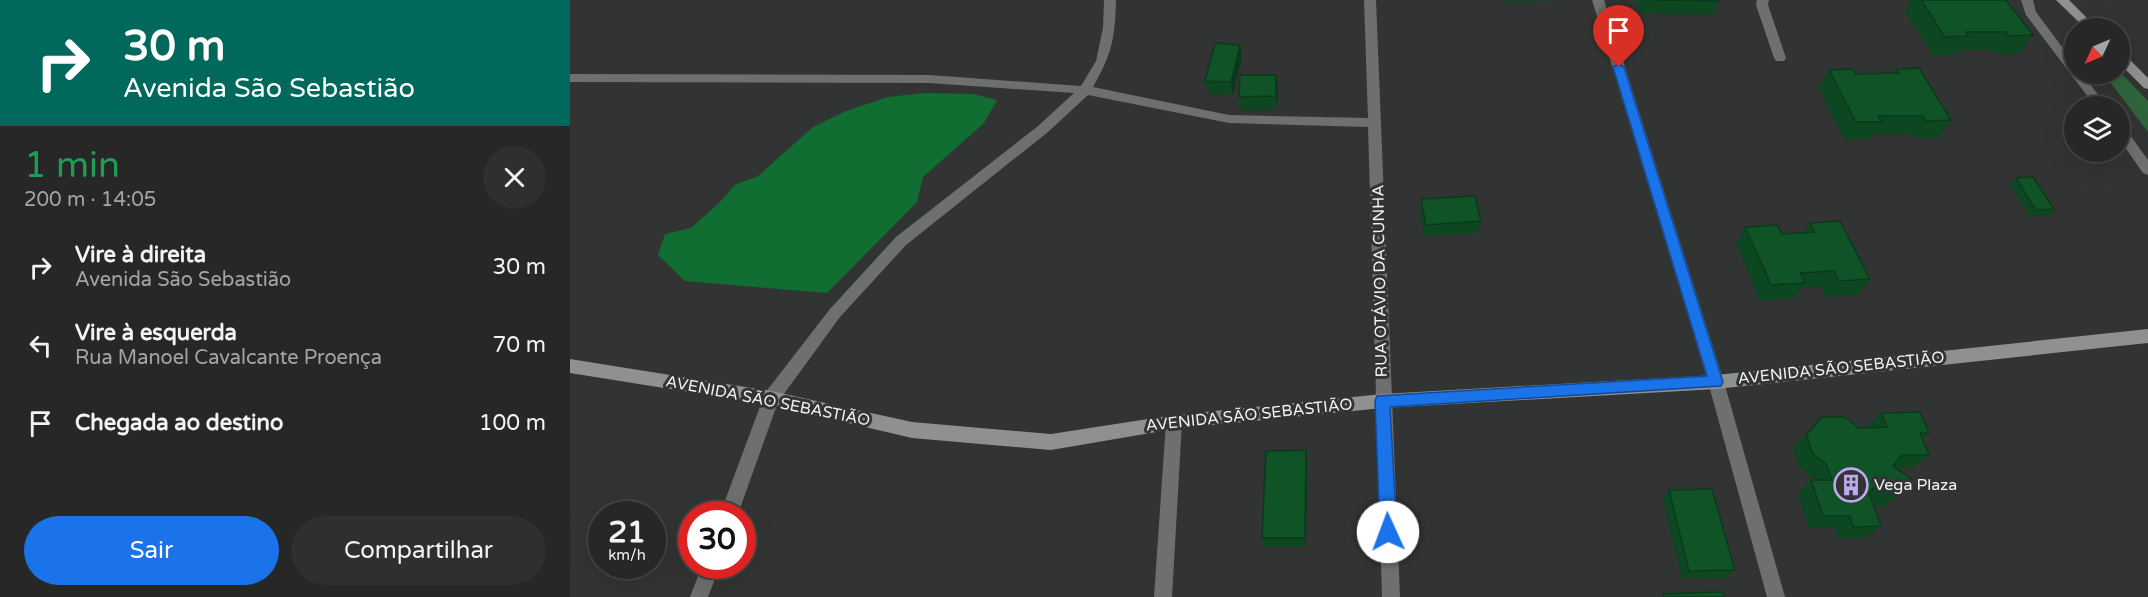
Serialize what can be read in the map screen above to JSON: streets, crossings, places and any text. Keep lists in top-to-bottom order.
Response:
{
  "streets": {
    "street": ["RUA OTÁVIO DA CUNHA", "AVENIDA SÃO SEBASTIÃO"]
  },
  "crossings": [
    ["RUA OTÁVIO DA CUNHA", "AVENIDA SÃO SEBASTIÃO"]
  ],
  "places": {
    "building": ["Vega Plaza"]
  },
  "north": "bottom left",
  "page": {
    "turn": ["30 m", "Avenida São Sebastião"],
    "heading": ["1 min", "200 m · 14:05"],
    "list": [
      {
        "name": "Vire à direita",
        "note": "Avenida São Sebastião",
        "value": "30 m"
      },
      {
        "name": "Vire à esquerda",
        "note": "Rua Manoel Cavalcante Proença",
        "value": "70 m"
      },
      {
        "name": "Chegada ao destino",
        "value": "100 m"
      }
    ],
    "speed": "21 km/h",
    "limit": "30",
    "buttons": ["Sair", "Compartilhar"]
  }
}
